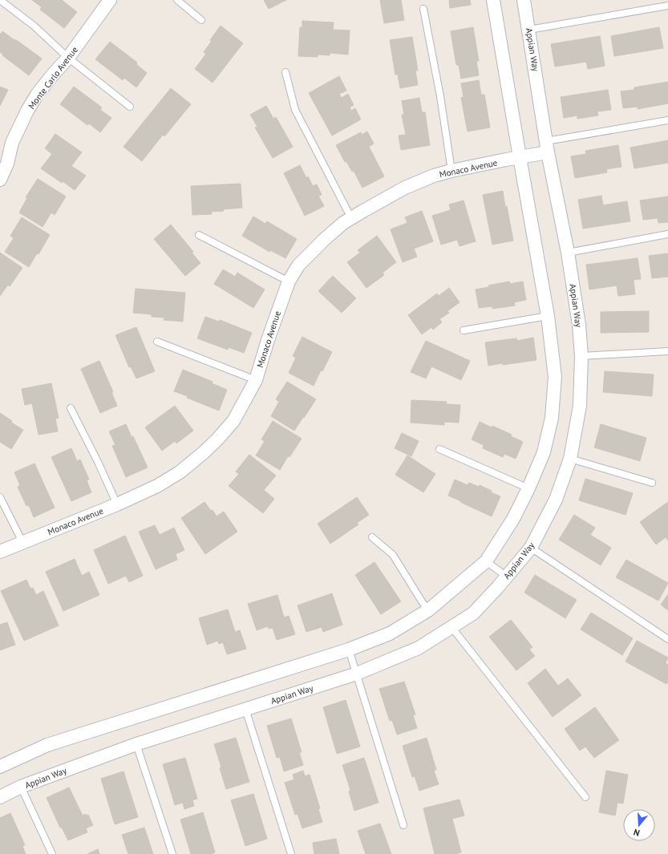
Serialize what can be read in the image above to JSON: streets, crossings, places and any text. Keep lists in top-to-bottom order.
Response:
{
  "streets": {
    "street": ["Appian Way", "Monte Carlo Avenue", "Monaco Avenue"]
  },
  "crossings": [
    ["Appian Way", "Monaco Avenue"]
  ],
  "north": "bottom"
}
